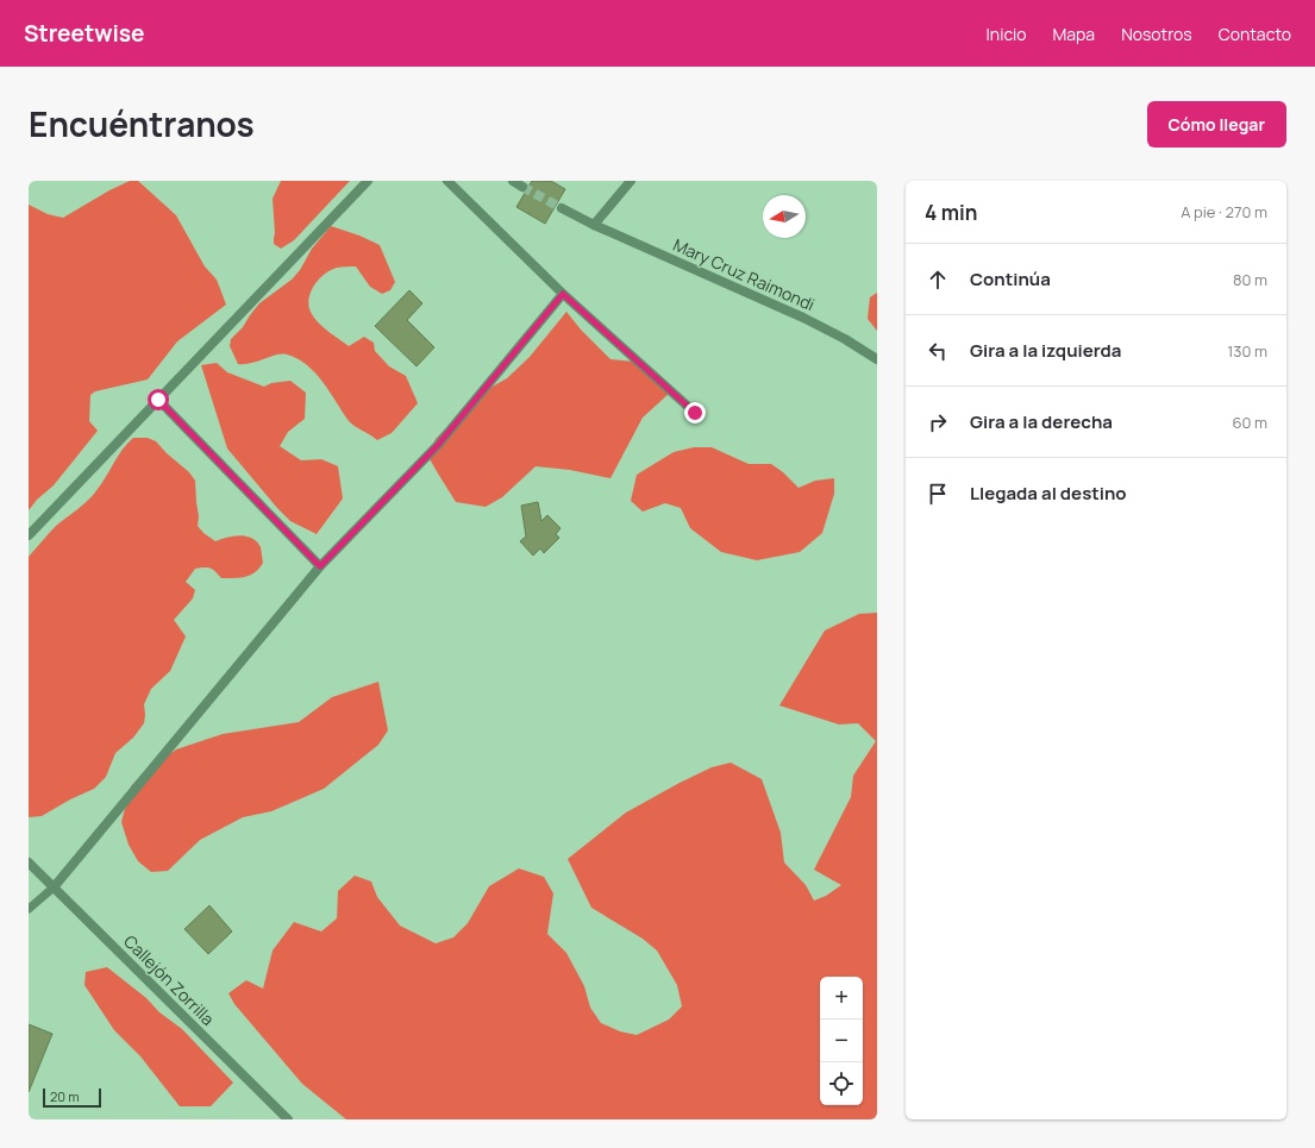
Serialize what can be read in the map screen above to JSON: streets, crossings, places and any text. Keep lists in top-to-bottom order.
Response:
{
  "streets": {
    "street": ["Mary Cruz Raimondi", "Callejón Zorrilla"]
  },
  "scale_bar": "20 m",
  "north": "left",
  "page": {
    "header": "Streetwise",
    "nav": [
      "Inicio",
      "Mapa",
      "Nosotros",
      "Contacto"
    ],
    "title": "Encuéntranos",
    "buttons": "Cómo llegar",
    "heading": ["4 min", "A pie · 270 m"],
    "list": [
      ["Continúa", "80 m"],
      ["Gira a la izquierda", "130 m"],
      ["Gira a la derecha", "60 m"],
      "Llegada al destino"
    ],
    "map_buttons": ["+", "−"],
    "scale": "20 m"
  }
}
